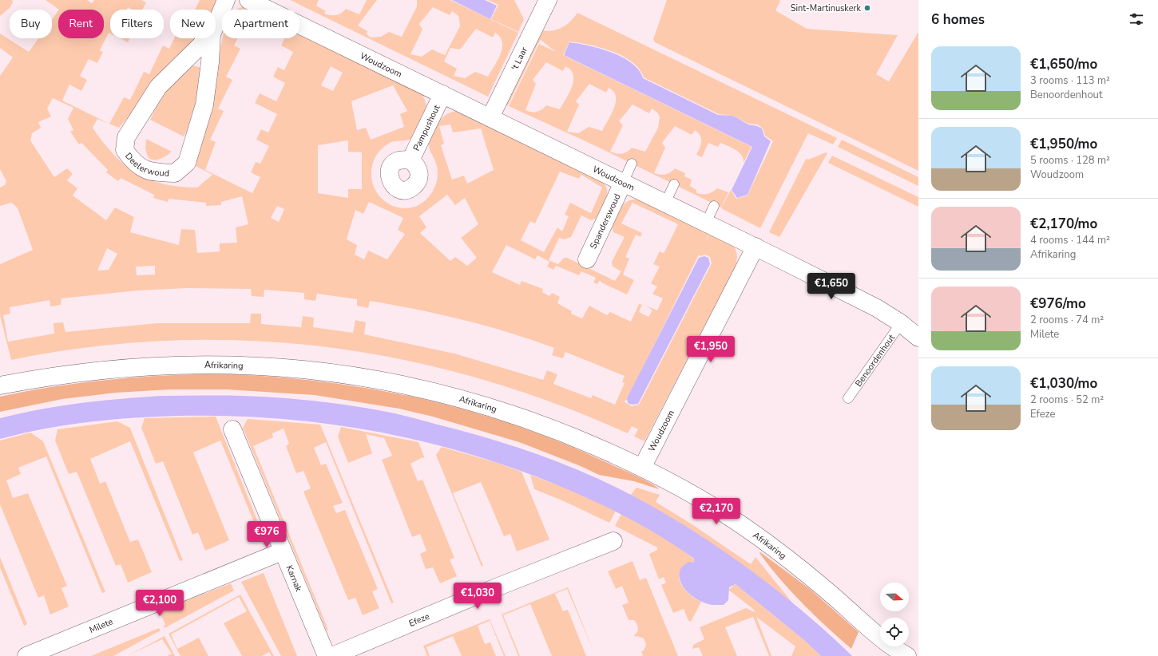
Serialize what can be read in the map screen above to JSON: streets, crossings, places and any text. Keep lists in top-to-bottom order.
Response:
{
  "streets": {
    "street": [
      "'t Laar",
      "Woudzoom",
      "Pampushout",
      "Deelerwoud",
      "Spanderswoud",
      "Afrikaring",
      "Karnak",
      "Efeze",
      "Milete"
    ],
    "lane": ["Benoordenhout"]
  },
  "crossings": [
    ["'t Laar", "Woudzoom"],
    ["Woudzoom", "Pampushout"],
    ["Woudzoom", "Spanderswoud"],
    ["Woudzoom", "Afrikaring"],
    ["Karnak", "Milete"]
  ],
  "places": ["Sint-Martinuskerk"],
  "north": "right",
  "page": {
    "heading": "6 homes",
    "chip": [
      "Buy",
      "Rent",
      "Filters",
      "New",
      "Apartment"
    ],
    "list": [
      {
        "name": "€1,650/mo",
        "note": "3 rooms · 113 m² · Benoordenhout"
      },
      {
        "name": "€1,950/mo",
        "note": "5 rooms · 128 m² · Woudzoom"
      },
      {
        "name": "€2,170/mo",
        "note": "4 rooms · 144 m² · Afrikaring"
      },
      {
        "name": "€976/mo",
        "note": "2 rooms · 74 m² · Milete"
      },
      {
        "name": "€1,030/mo",
        "note": "2 rooms · 52 m² · Efeze"
      }
    ],
    "price": [
      "€1,650",
      "€1,950",
      "€2,170",
      "€976",
      "€1,030",
      "€2,100"
    ]
  }
}
